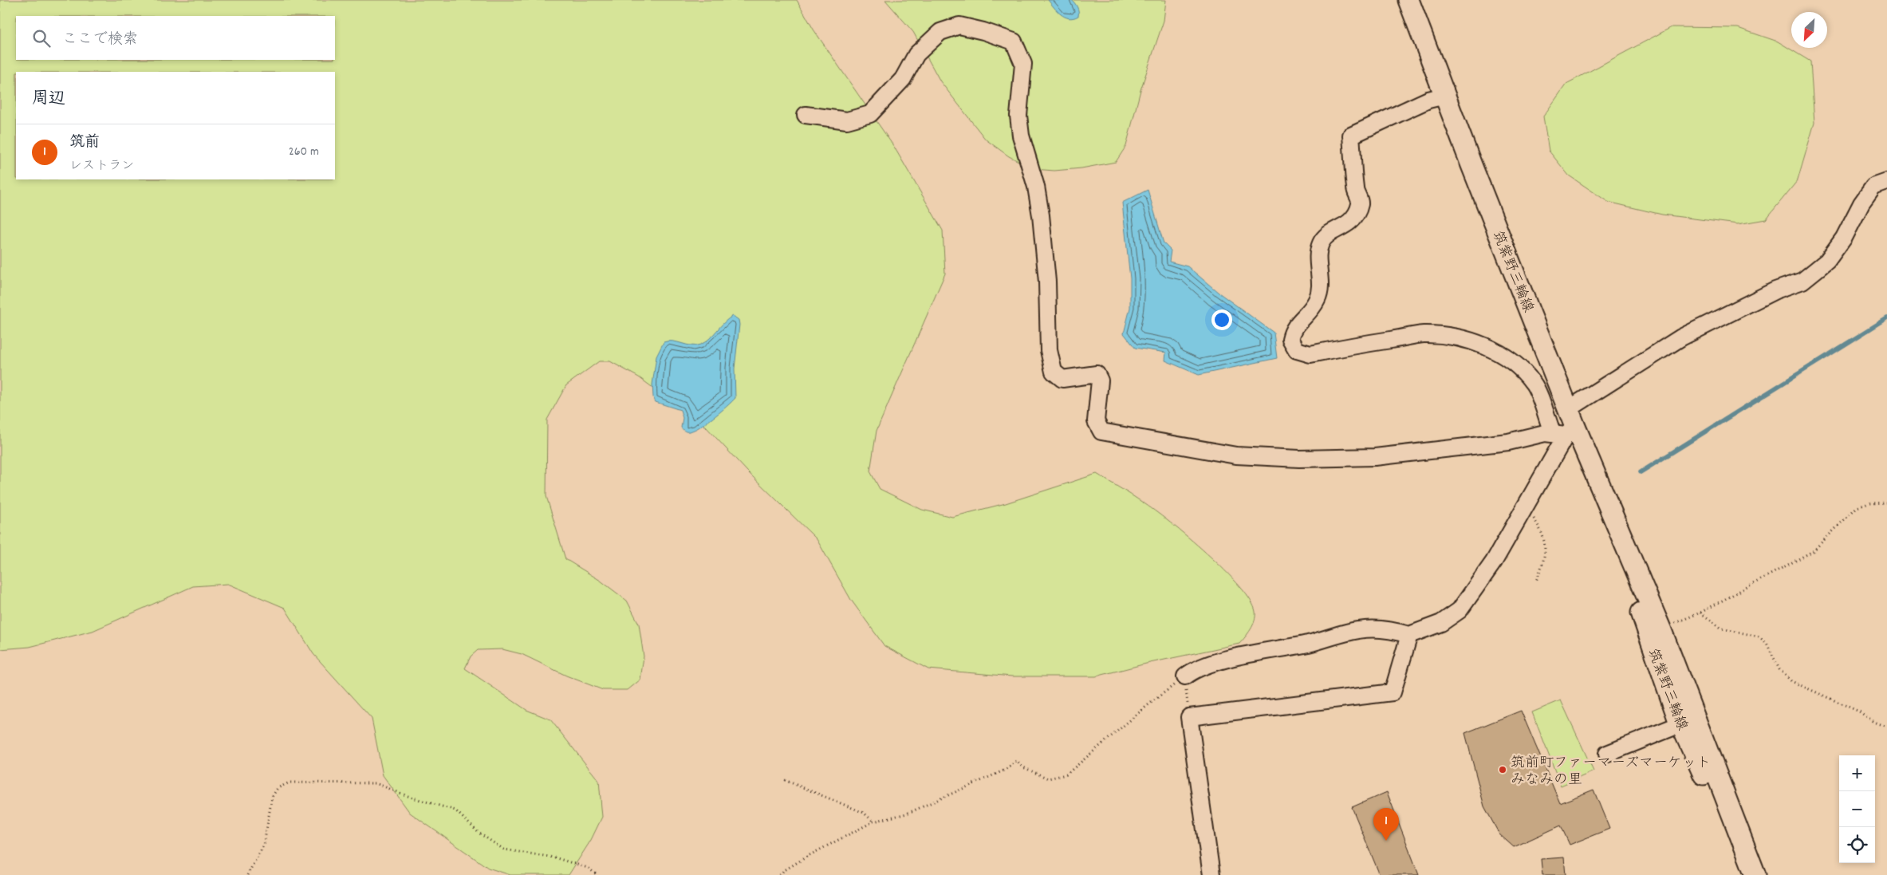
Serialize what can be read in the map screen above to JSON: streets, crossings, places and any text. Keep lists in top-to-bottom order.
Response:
{
  "streets": {
    "main road": ["筑紫野三輪線"]
  },
  "places": ["筑前町ファーマーズマーケット みなみの里"],
  "north": "bottom left",
  "page": {
    "search": "ここで検索",
    "heading": "周辺",
    "list": [
      {
        "mark": "1",
        "name": "筑前",
        "note": "レストラン",
        "value": "260 m"
      }
    ],
    "map_buttons": ["+", "−"],
    "pins": "1"
  }
}
